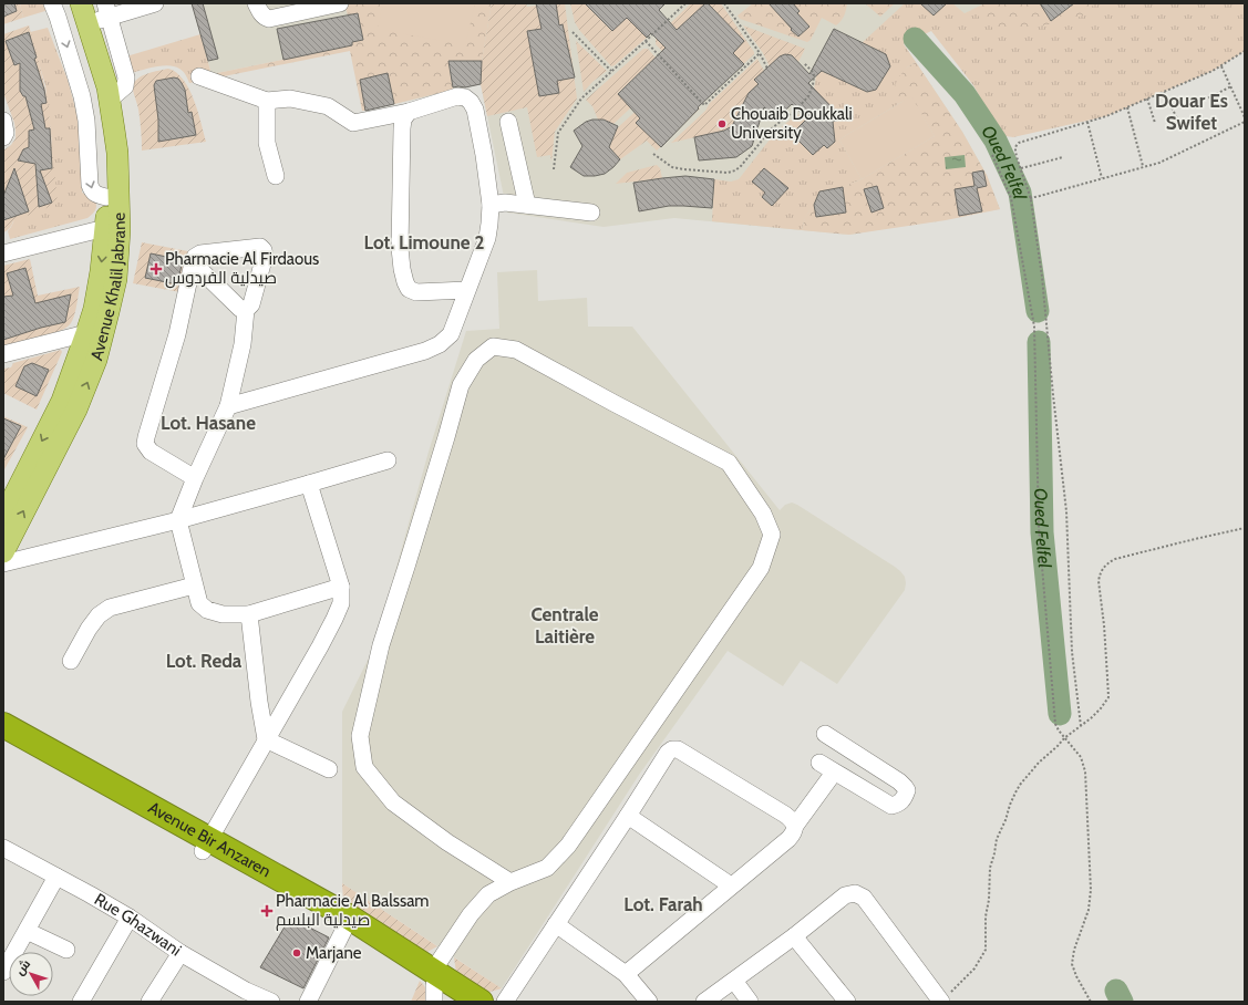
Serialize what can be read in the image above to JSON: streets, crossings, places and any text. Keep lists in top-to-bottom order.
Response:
{
  "streets": {
    "highway": ["Avenue Bir Anzaren"],
    "main road": ["Avenue Khalil Jabrane"],
    "street": ["Rue Ghazwani"]
  },
  "districts": [
    "Douar Es Swifet",
    "Lot. Limoune 2",
    "Lot. Hasane",
    "Centrale Laitière",
    "Lot. Reda",
    "Lot. Farah"
  ],
  "water": ["Oued Felfel"],
  "places": {
    "other": ["Chouaib Doukkali University", "Marjane"],
    "health": ["Pharmacie Al Firdaous صيدلية الفردوس", "Pharmacie Al Balssam صيدلية البلسم"]
  },
  "north": "top left"
}
